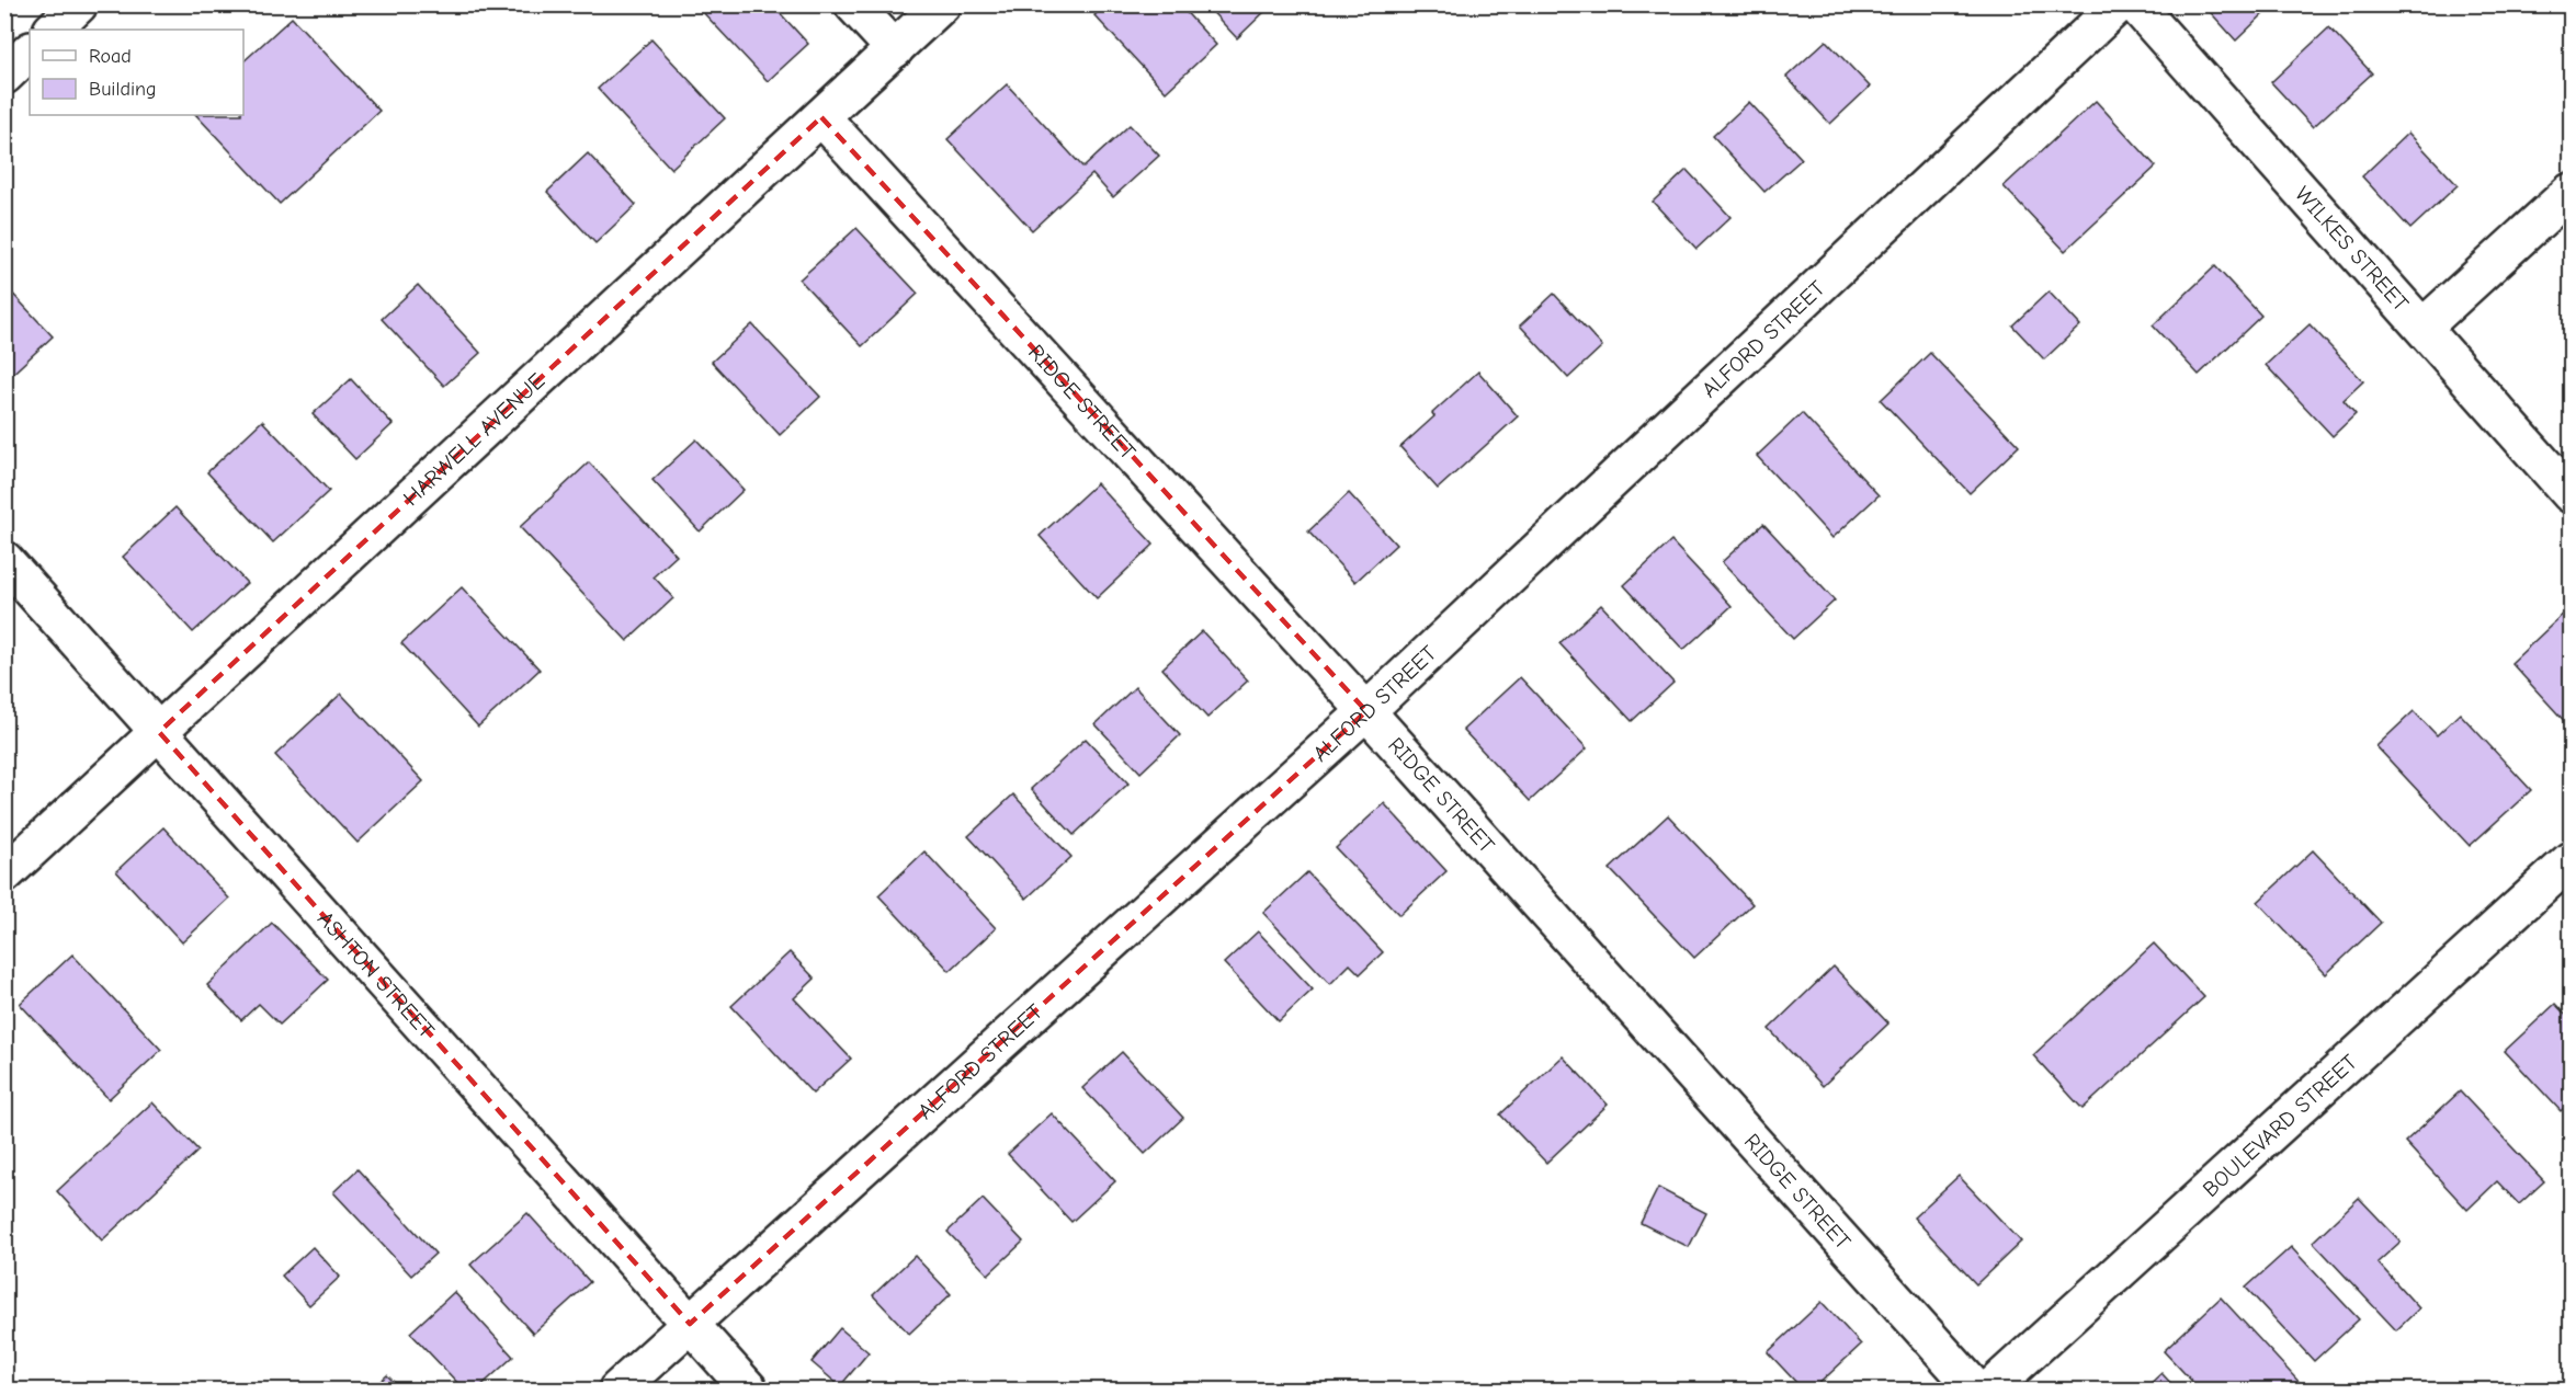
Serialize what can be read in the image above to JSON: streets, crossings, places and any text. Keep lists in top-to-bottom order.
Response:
{
  "streets": {
    "street": [
      "WILKES STREET",
      "ALFORD STREET",
      "RIDGE STREET",
      "HARWELL AVENUE",
      "ASHTON STREET",
      "BOULEVARD STREET"
    ]
  },
  "crossings": [
    ["ALFORD STREET", "RIDGE STREET"],
    ["ALFORD STREET", "ASHTON STREET"],
    ["RIDGE STREET", "HARWELL AVENUE"],
    ["HARWELL AVENUE", "ASHTON STREET"]
  ],
  "legend": ["Road", "Building"]
}
